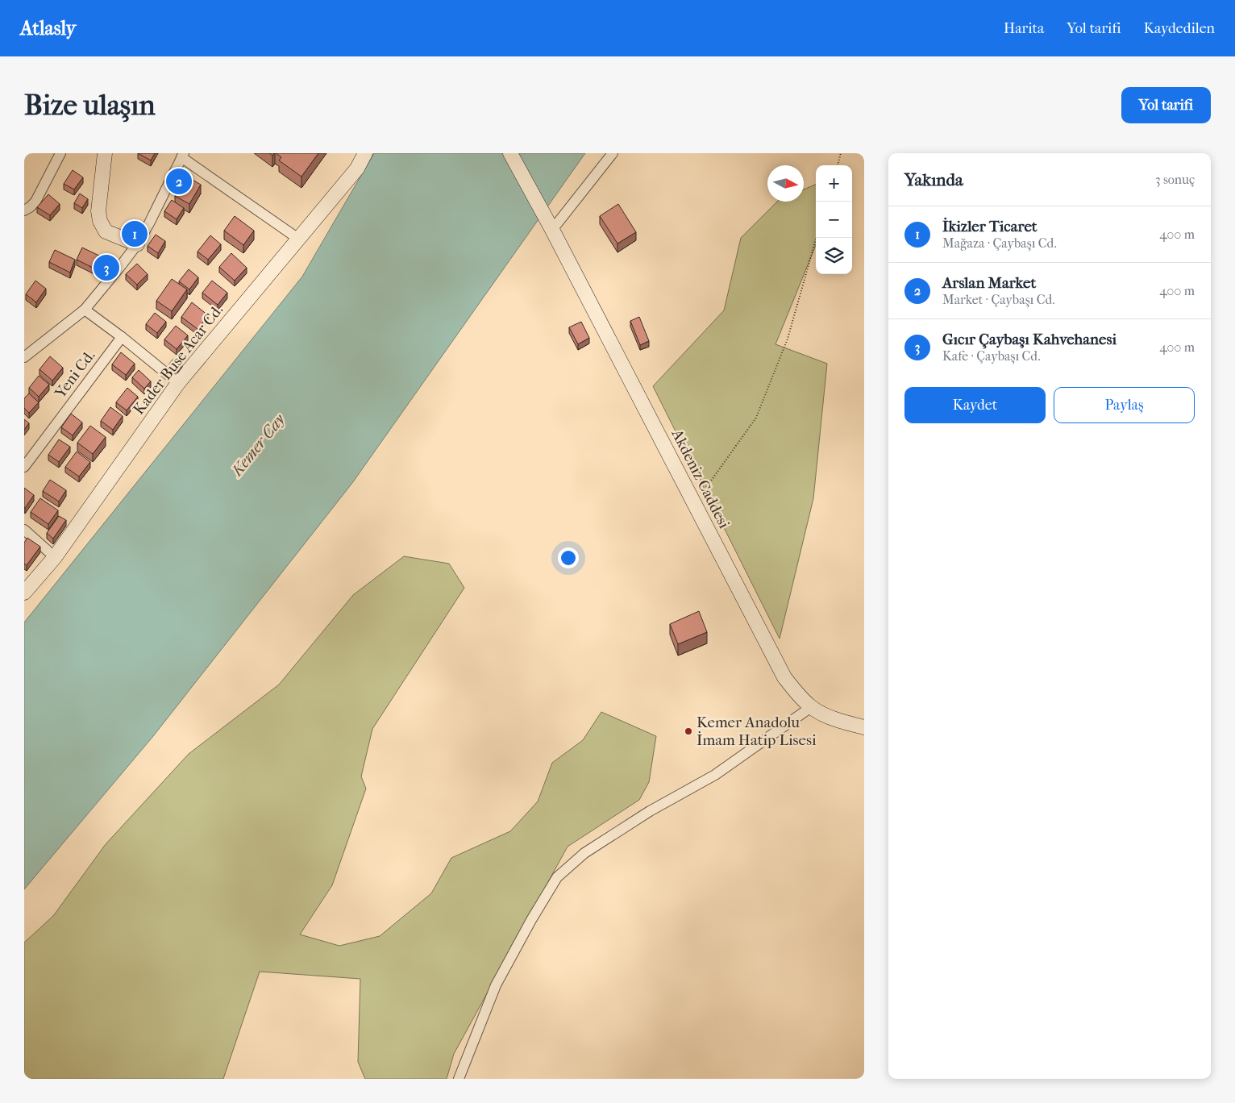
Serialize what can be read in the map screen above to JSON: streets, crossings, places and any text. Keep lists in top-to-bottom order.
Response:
{
  "streets": {
    "street": ["Kader Buse Acar Cd.", "Yeni Cd.", "Akdeniz Caddesi"]
  },
  "water": ["Kemer Cay"],
  "places": ["Kemer Anadolu İmam Hatip Lisesi"],
  "north": "right",
  "page": {
    "header": "Atlasly",
    "nav": ["Harita", "Yol tarifi", "Kaydedilen"],
    "buttons": [
      "Yol tarifi",
      ["Kaydet", "Paylaş"]
    ],
    "title": "Bize ulaşın",
    "heading": ["Yakında", "3 sonuç"],
    "map_buttons": ["+", "−"],
    "pins": ["2", "1", "3"],
    "list": [
      {
        "mark": "1",
        "name": "İkizler Ticaret",
        "note": "Mağaza · Çaybaşı Cd.",
        "value": "400 m"
      },
      {
        "mark": "2",
        "name": "Arslan Market",
        "note": "Market · Çaybaşı Cd.",
        "value": "400 m"
      },
      {
        "mark": "3",
        "name": "Gıcır Çaybaşı Kahvehanesi",
        "note": "Kafe · Çaybaşı Cd.",
        "value": "400 m"
      }
    ]
  }
}
